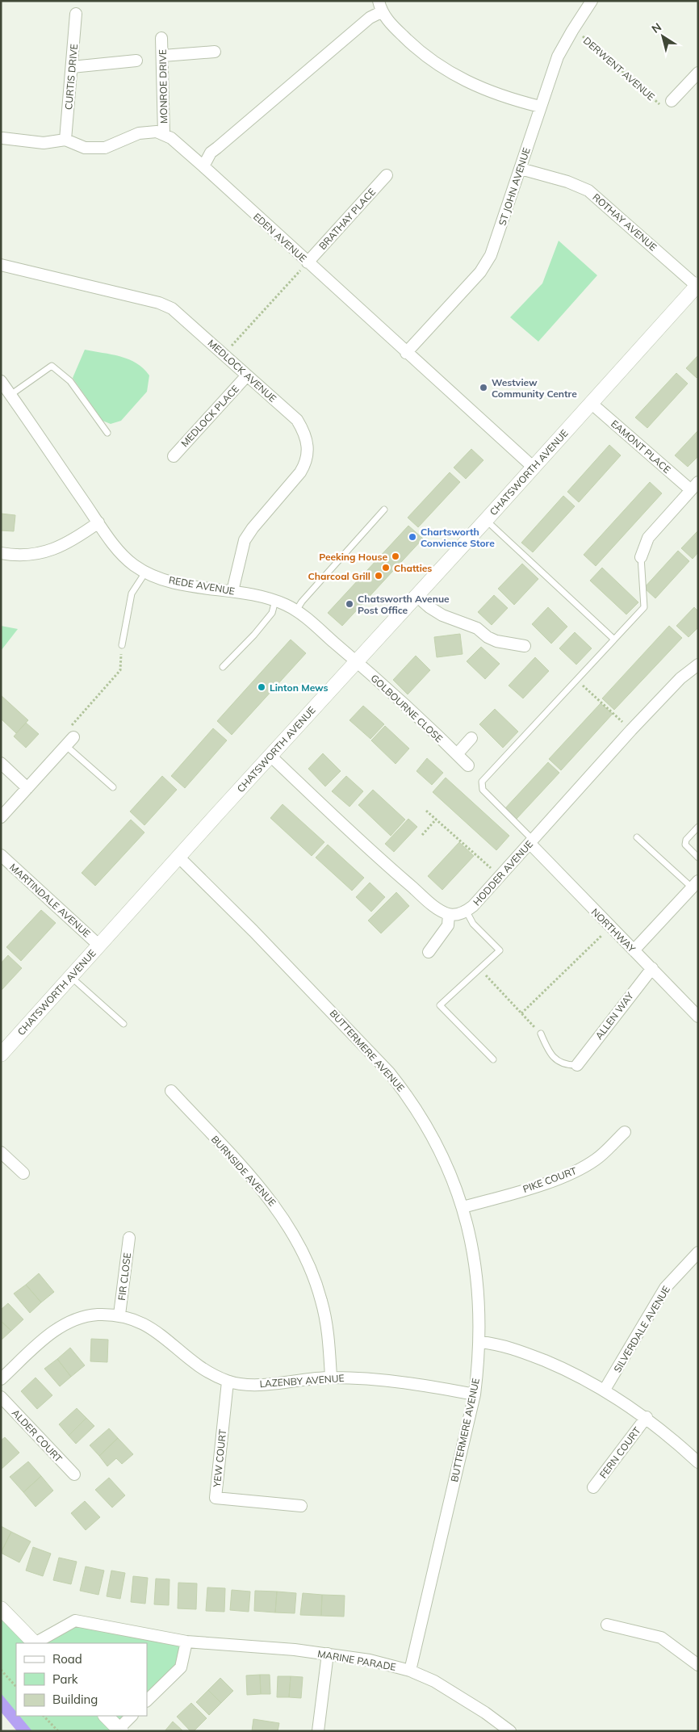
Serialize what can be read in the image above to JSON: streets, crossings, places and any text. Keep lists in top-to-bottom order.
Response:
{
  "streets": {
    "street": [
      "CURTIS DRIVE",
      "MONROE DRIVE",
      "ST JOHN AVENUE",
      "BRATHAY PLACE",
      "ROTHAY AVENUE",
      "EDEN AVENUE",
      "MEDLOCK AVENUE",
      "MEDLOCK PLACE",
      "EAMONT PLACE",
      "CHATSWORTH AVENUE",
      "REDE AVENUE",
      "GOLBOURNE CLOSE",
      "HODDER AVENUE",
      "MARTINDALE AVENUE",
      "NORTHWAY",
      "ALLEN WAY",
      "BUTTERMERE AVENUE",
      "BURNSIDE AVENUE",
      "PIKE COURT",
      "FIR CLOSE",
      "SILVERDALE AVENUE",
      "LAZENBY AVENUE",
      "ALDER COURT",
      "FERN COURT",
      "YEW COURT",
      "MARINE PARADE"
    ],
    "path": ["DERWENT AVENUE"]
  },
  "crossings": [
    ["DERWENT AVENUE", "ST JOHN AVENUE"],
    ["MONROE DRIVE", "EDEN AVENUE"],
    ["ST JOHN AVENUE", "ROTHAY AVENUE"],
    ["ST JOHN AVENUE", "EDEN AVENUE"],
    ["BRATHAY PLACE", "EDEN AVENUE"],
    ["ROTHAY AVENUE", "CHATSWORTH AVENUE"],
    ["EDEN AVENUE", "CHATSWORTH AVENUE"],
    ["MEDLOCK AVENUE", "MEDLOCK PLACE"],
    ["MEDLOCK AVENUE", "REDE AVENUE"],
    ["EAMONT PLACE", "CHATSWORTH AVENUE"],
    ["EAMONT PLACE", "HODDER AVENUE"],
    ["EAMONT PLACE", "NORTHWAY"],
    ["CHATSWORTH AVENUE", "REDE AVENUE"],
    ["CHATSWORTH AVENUE", "GOLBOURNE CLOSE"],
    ["CHATSWORTH AVENUE", "MARTINDALE AVENUE"],
    ["CHATSWORTH AVENUE", "BUTTERMERE AVENUE"],
    ["REDE AVENUE", "GOLBOURNE CLOSE"],
    ["HODDER AVENUE", "NORTHWAY"],
    ["NORTHWAY", "ALLEN WAY"],
    ["BUTTERMERE AVENUE", "PIKE COURT"],
    ["BUTTERMERE AVENUE", "LAZENBY AVENUE"],
    ["BUTTERMERE AVENUE", "MARINE PARADE"],
    ["BURNSIDE AVENUE", "LAZENBY AVENUE"],
    ["FIR CLOSE", "LAZENBY AVENUE"],
    ["LAZENBY AVENUE", "YEW COURT"]
  ],
  "places": [
    "Westview Community Centre",
    "Chartsworth Convience Store",
    "Peeking House",
    "Chatties",
    "Charcoal Grill",
    "Chatsworth Avenue Post Office",
    "Linton Mews"
  ],
  "legend": ["Road", "Park", "Building"],
  "north": "top left"
}
